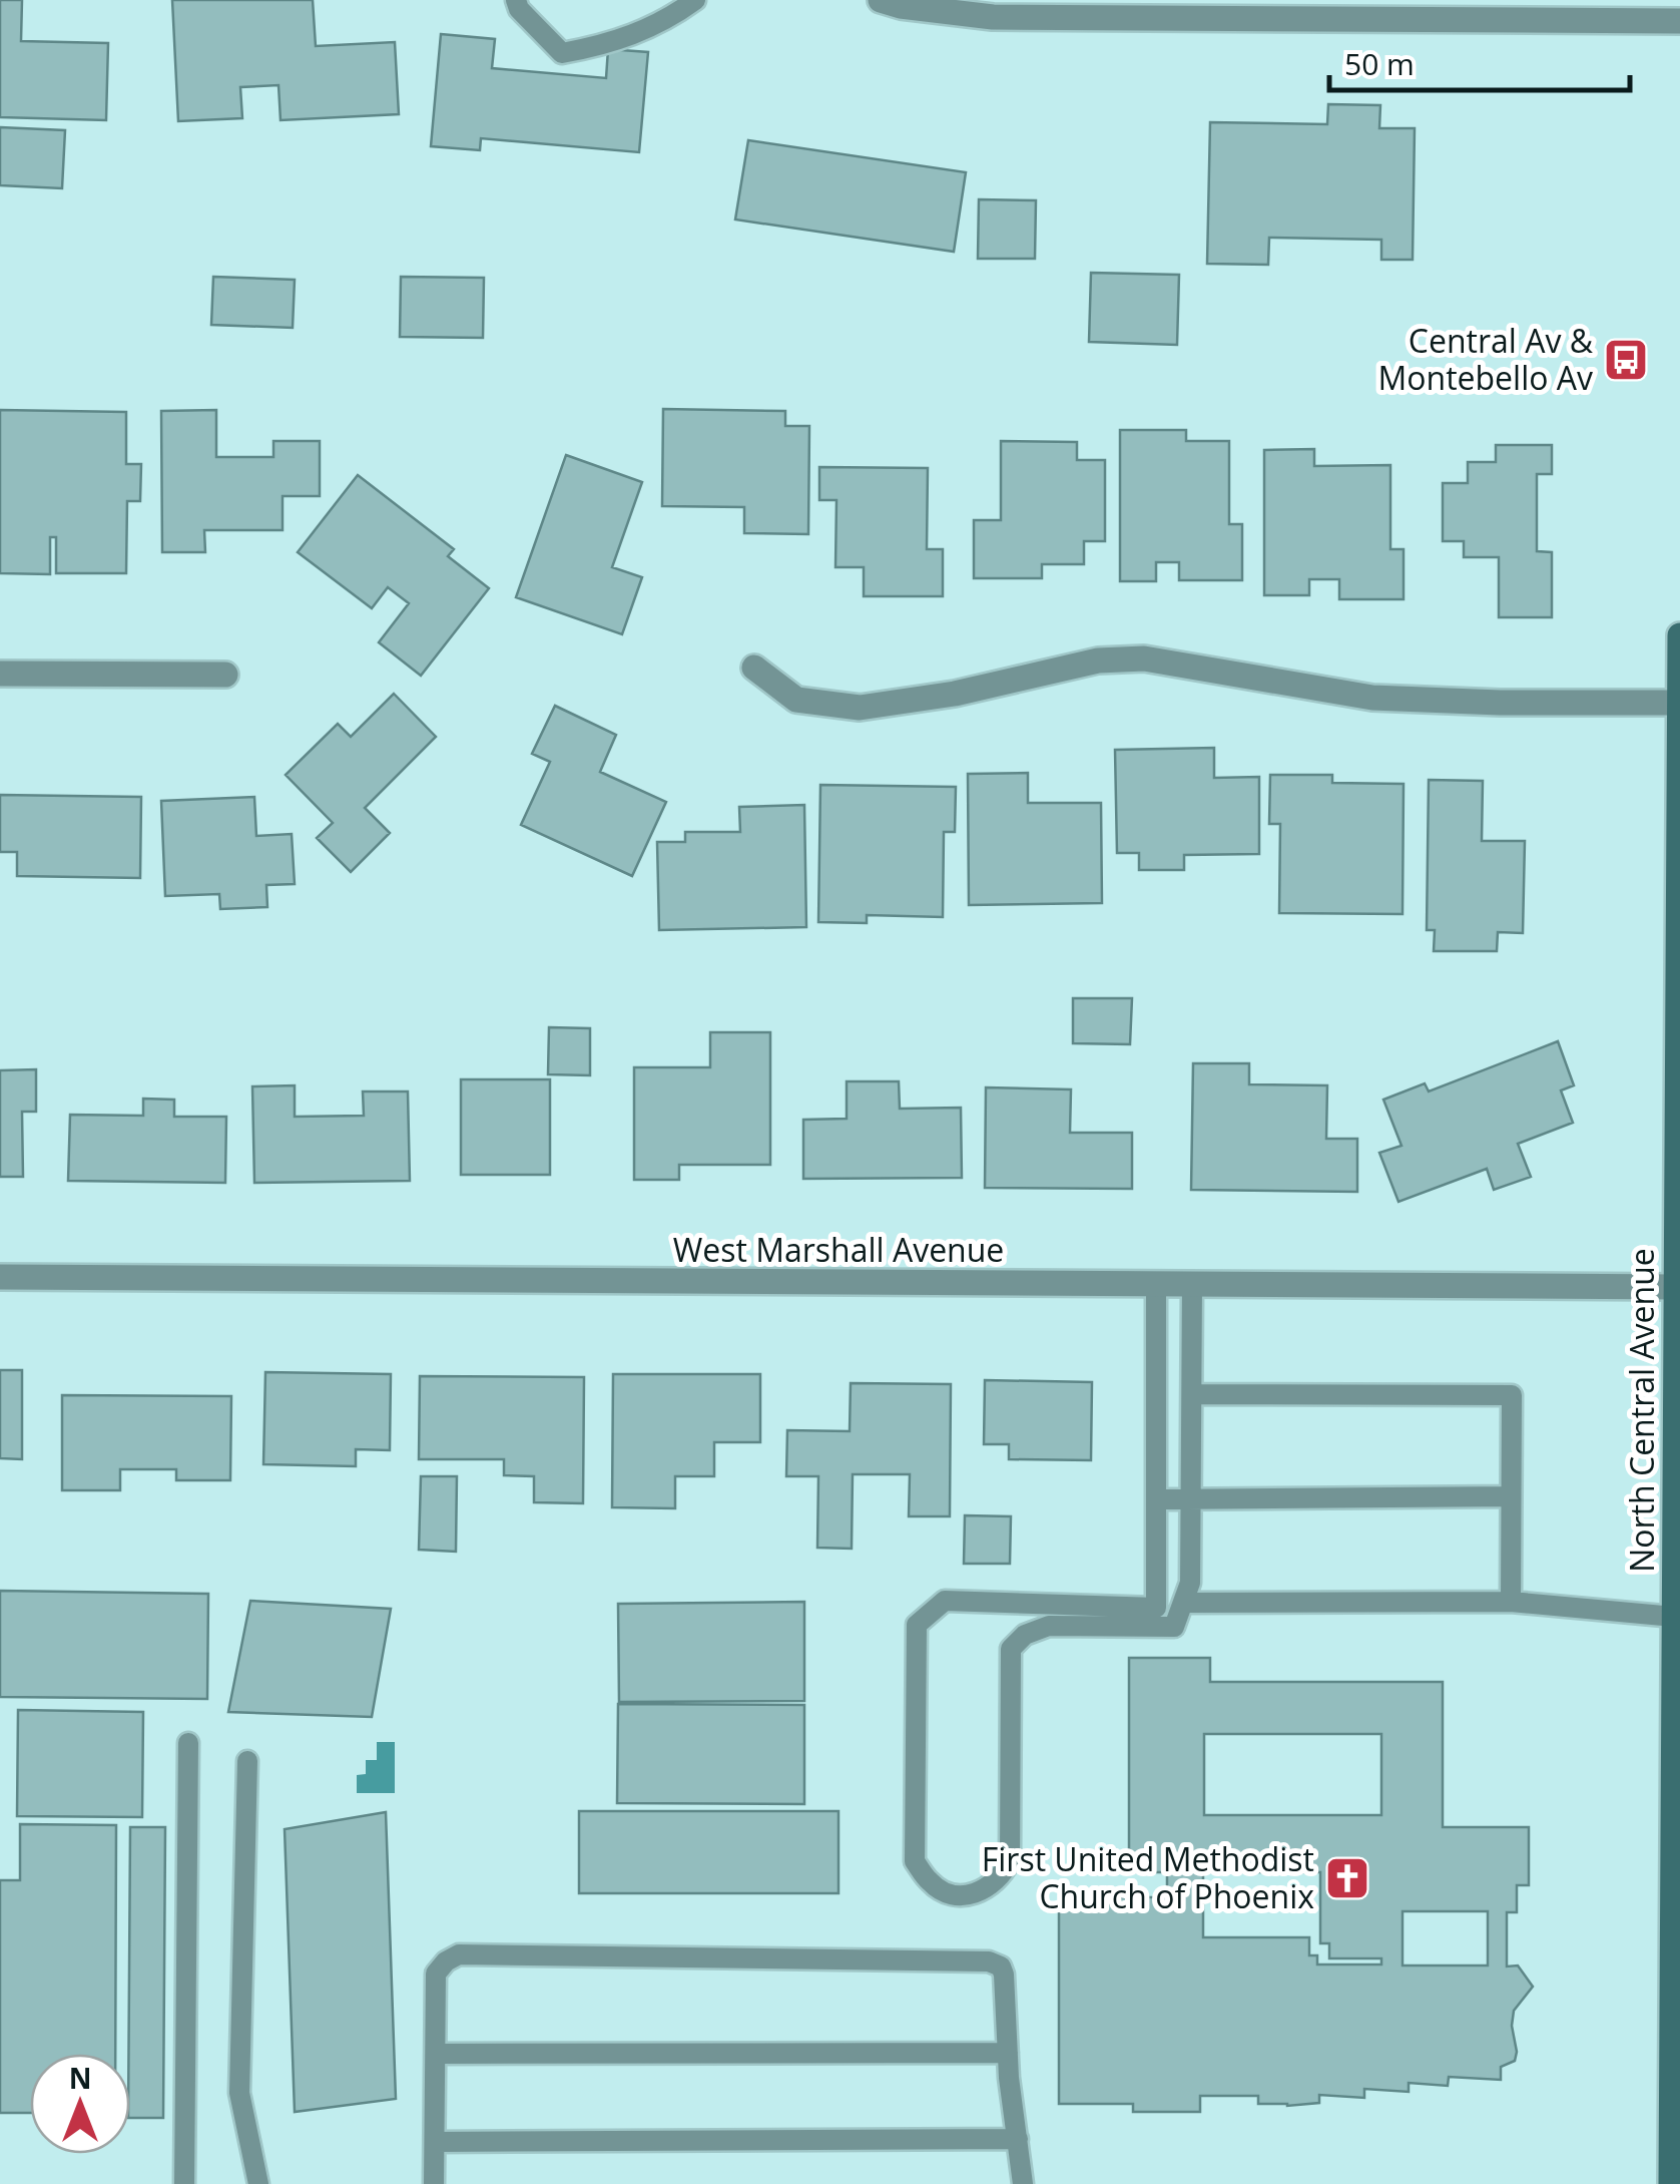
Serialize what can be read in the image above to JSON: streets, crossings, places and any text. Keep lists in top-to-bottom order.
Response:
{
  "streets": {
    "main road": ["North Central Avenue"],
    "street": ["West Marshall Avenue"]
  },
  "crossings": [
    ["West Marshall Avenue", "North Central Avenue"]
  ],
  "places": {
    "bus stop": ["Central Av & Montebello Av"],
    "church": ["First United Methodist Church of Phoenix"]
  },
  "scale_bar": "50 m",
  "north": "top"
}
